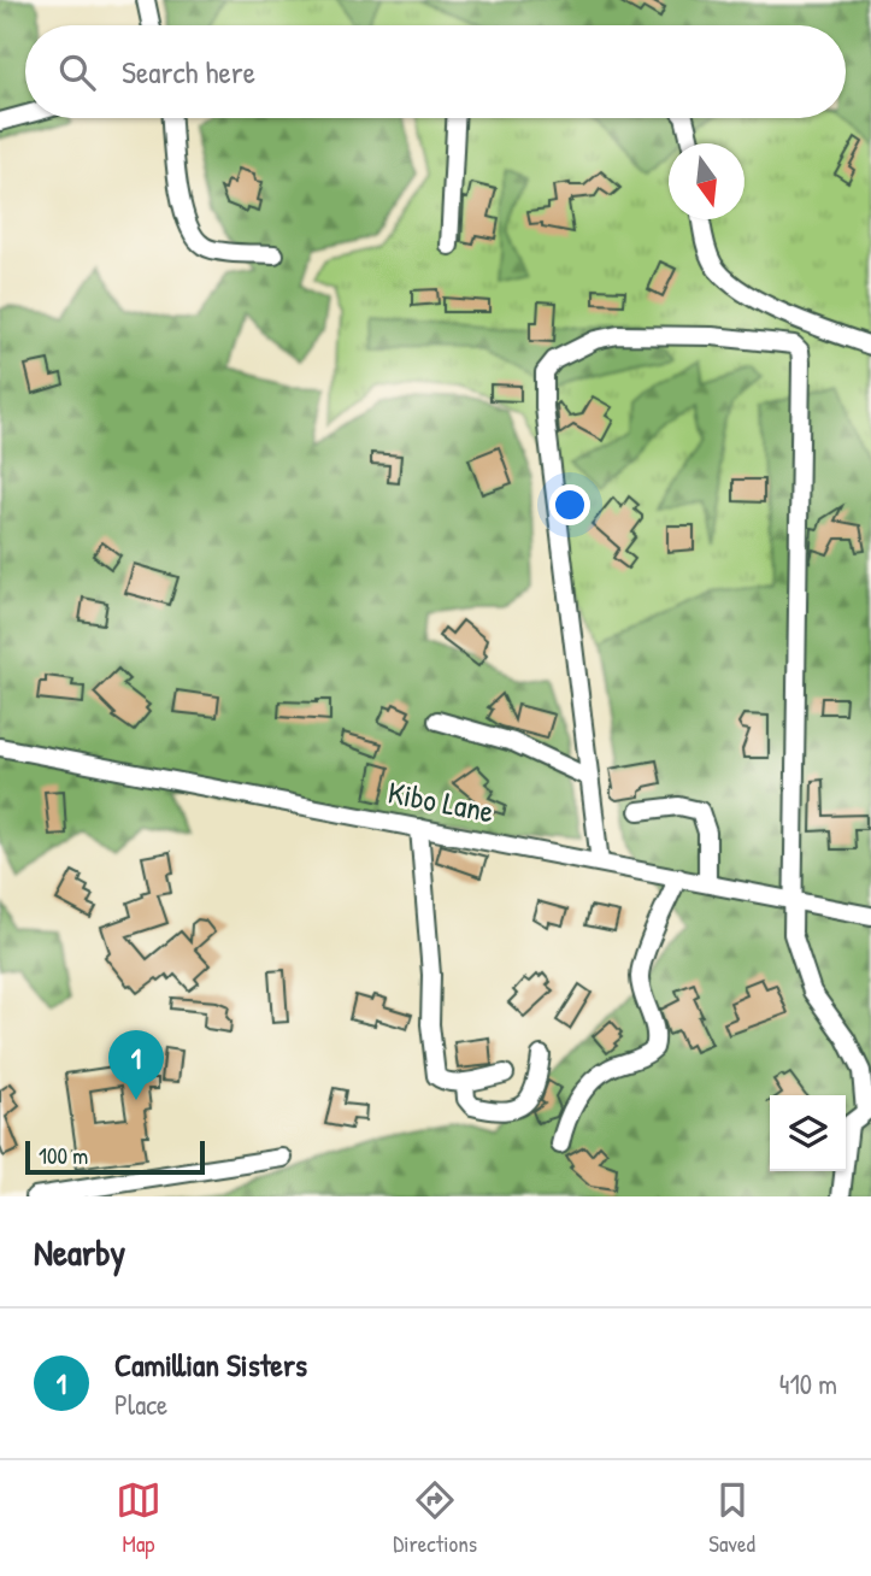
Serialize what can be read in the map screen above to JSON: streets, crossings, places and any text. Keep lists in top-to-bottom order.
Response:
{
  "streets": {
    "street": ["Kibo Lane"]
  },
  "scale_bar": "100 m",
  "north": "bottom",
  "page": {
    "search": "Search here",
    "pins": "1",
    "scale": "100 m",
    "heading": "Nearby",
    "list": [
      {
        "mark": "1",
        "name": "Camillian Sisters",
        "note": "Place",
        "value": "410 m"
      }
    ],
    "nav": ["Map", "Directions", "Saved"]
  }
}
